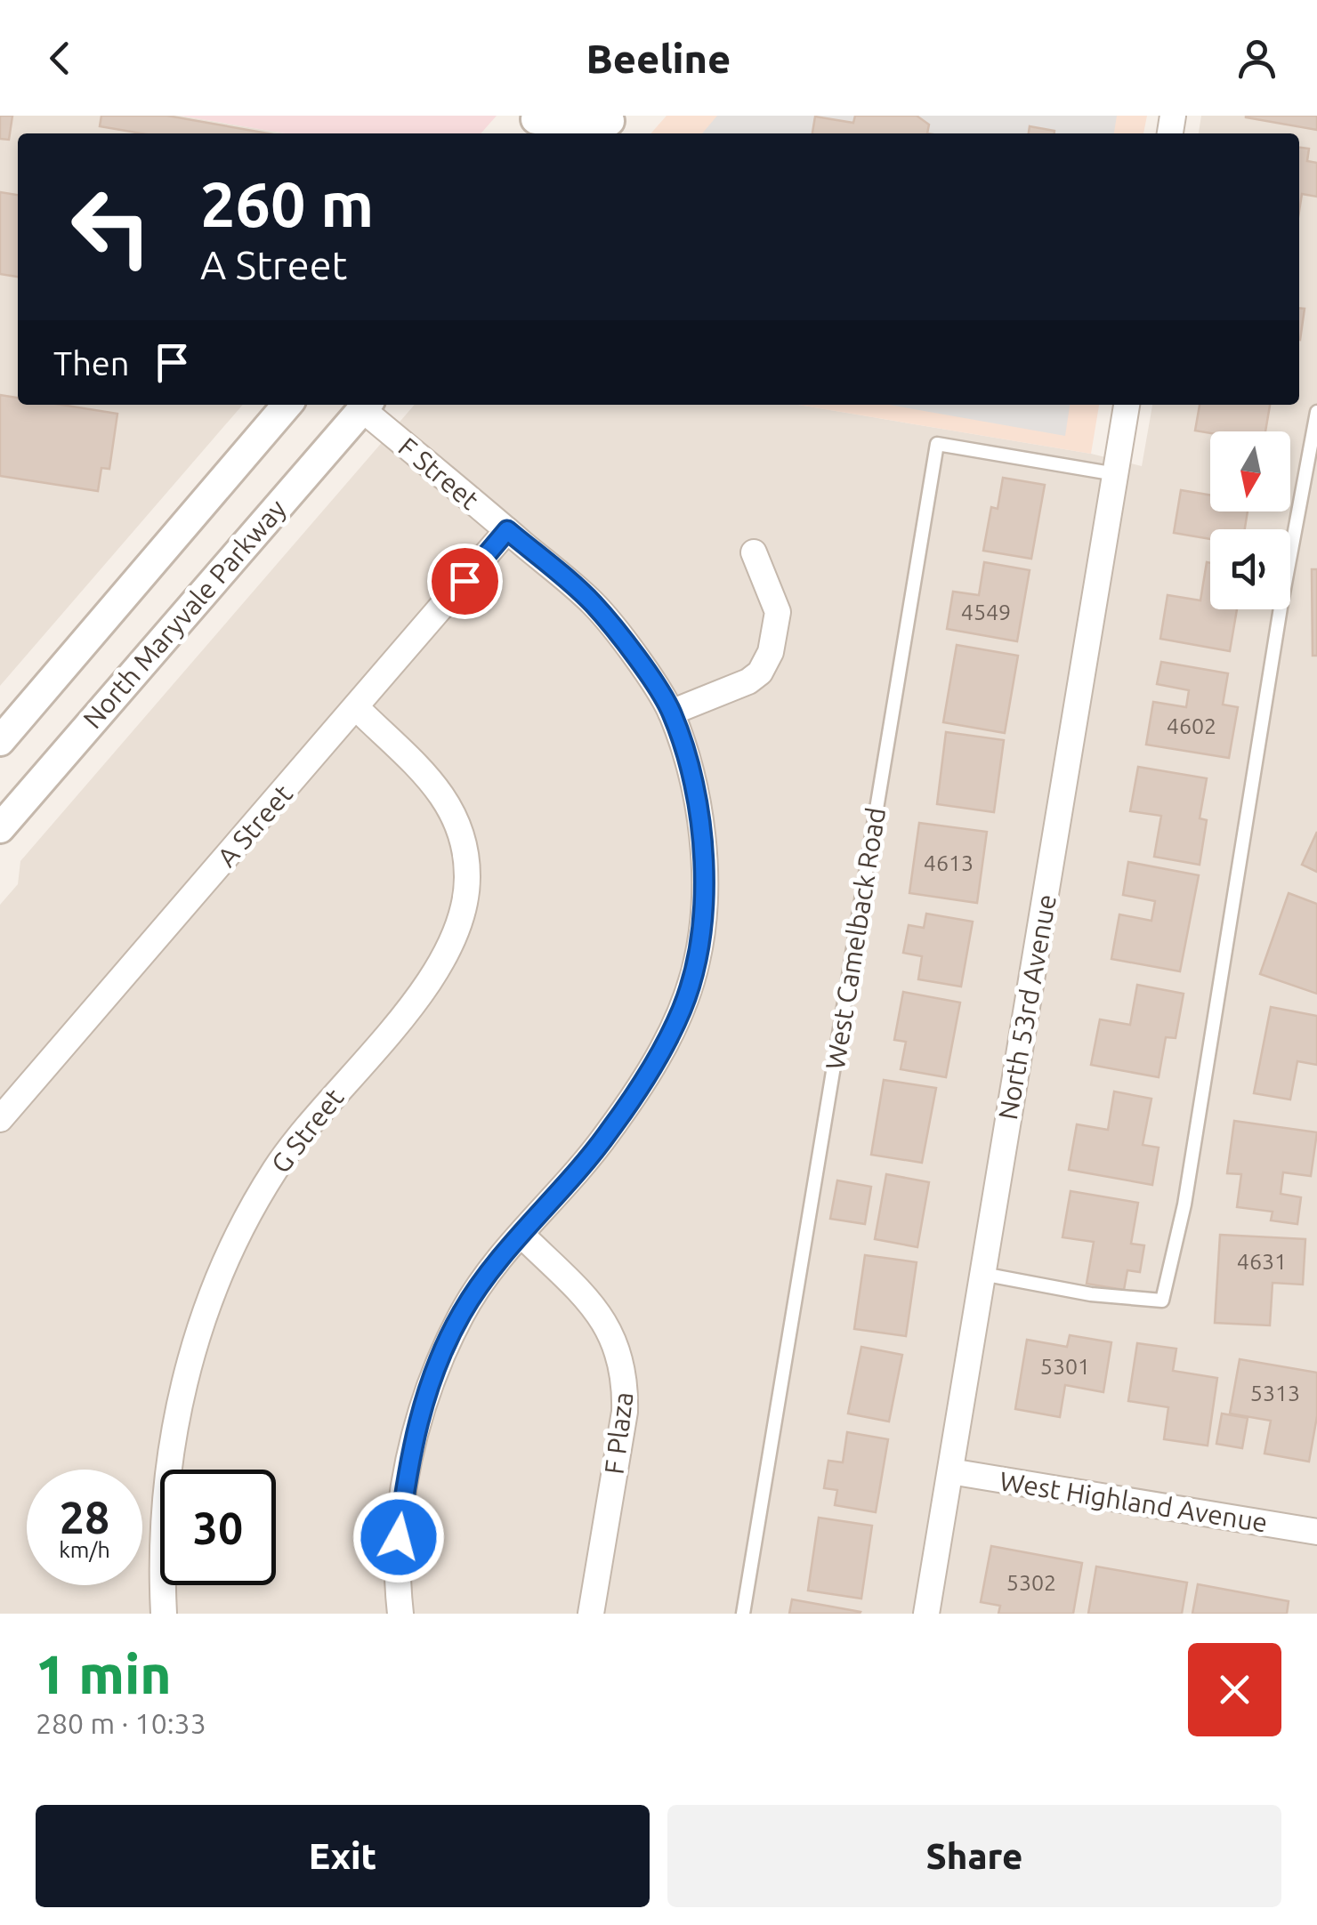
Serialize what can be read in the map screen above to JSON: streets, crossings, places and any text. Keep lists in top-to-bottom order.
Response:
{
  "streets": {
    "street": [
      "F Street",
      "North Maryvale Parkway",
      "A Street",
      "North 53rd Avenue",
      "G Street",
      "F Plaza",
      "West Highland Avenue"
    ],
    "lane": ["West Camelback Road"]
  },
  "crossings": [
    ["F Street", "North Maryvale Parkway"],
    ["F Street", "A Street"],
    ["F Street", "F Plaza"],
    ["A Street", "G Street"],
    ["West Camelback Road", "North 53rd Avenue"],
    ["North 53rd Avenue", "West Highland Avenue"]
  ],
  "house_numbers": [
    "4549",
    "4602",
    "4613",
    "4631",
    "5301",
    "5313",
    "5302"
  ],
  "north": "bottom",
  "page": {
    "header": "Beeline",
    "turn": ["260 m", "A Street"],
    "then": "Then",
    "speed": "28 km/h",
    "limit": "30",
    "heading": ["1 min", "280 m · 10:33"],
    "buttons": ["Exit", "Share"]
  }
}
